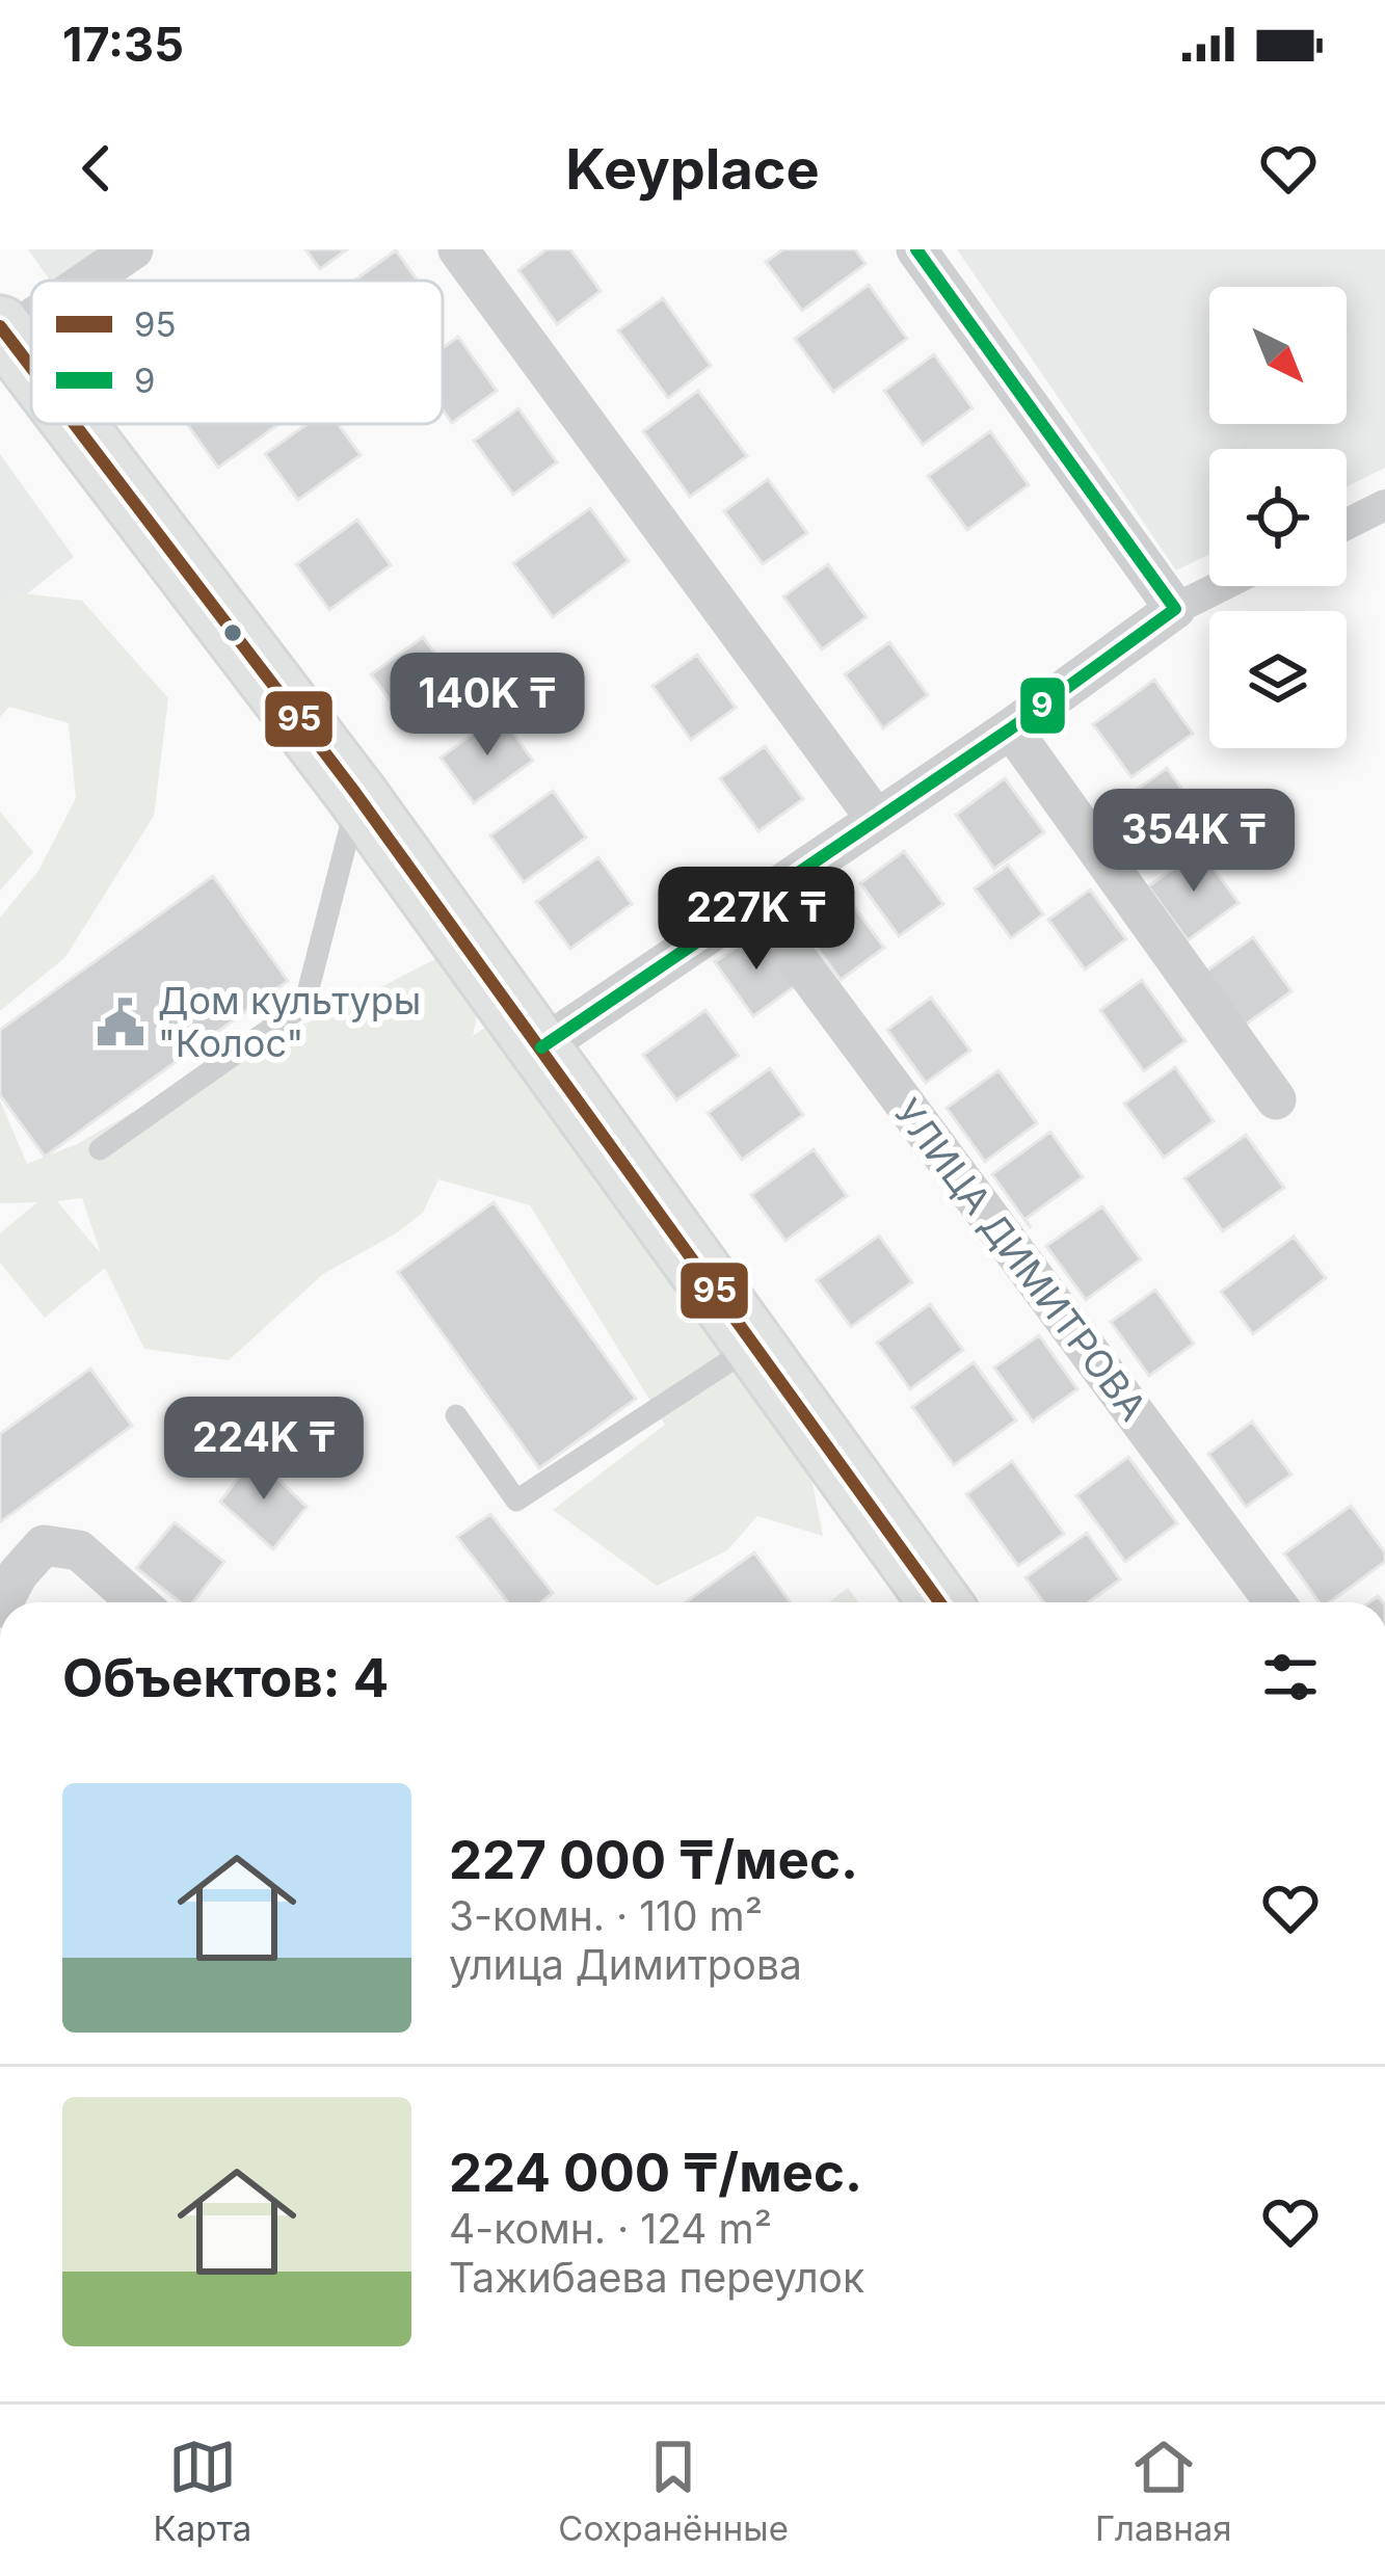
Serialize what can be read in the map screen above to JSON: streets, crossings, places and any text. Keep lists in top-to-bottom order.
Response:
{
  "streets": {
    "street": ["УЛИЦА ДИМИТРОВА"]
  },
  "places": {
    "public building": ["Дом культуры \"Колос\""]
  },
  "lines": ["transit line 9", "transit line 95"],
  "legend": ["95", "9"],
  "north": "bottom right",
  "page": {
    "status": "17:35",
    "header": "Keyplace",
    "price": [
      "140K ₸",
      "354K ₸",
      "227K ₸",
      "224K ₸"
    ],
    "heading": "Объектов: 4",
    "list": [
      {
        "name": "227 000 ₸/мес.",
        "note": "3-комн. · 110 m² · улица Димитрова"
      },
      {
        "name": "224 000 ₸/мес.",
        "note": "4-комн. · 124 m² · Тажибаева переулок"
      }
    ],
    "tabs": ["Карта", "Сохранённые", "Главная"]
  }
}
